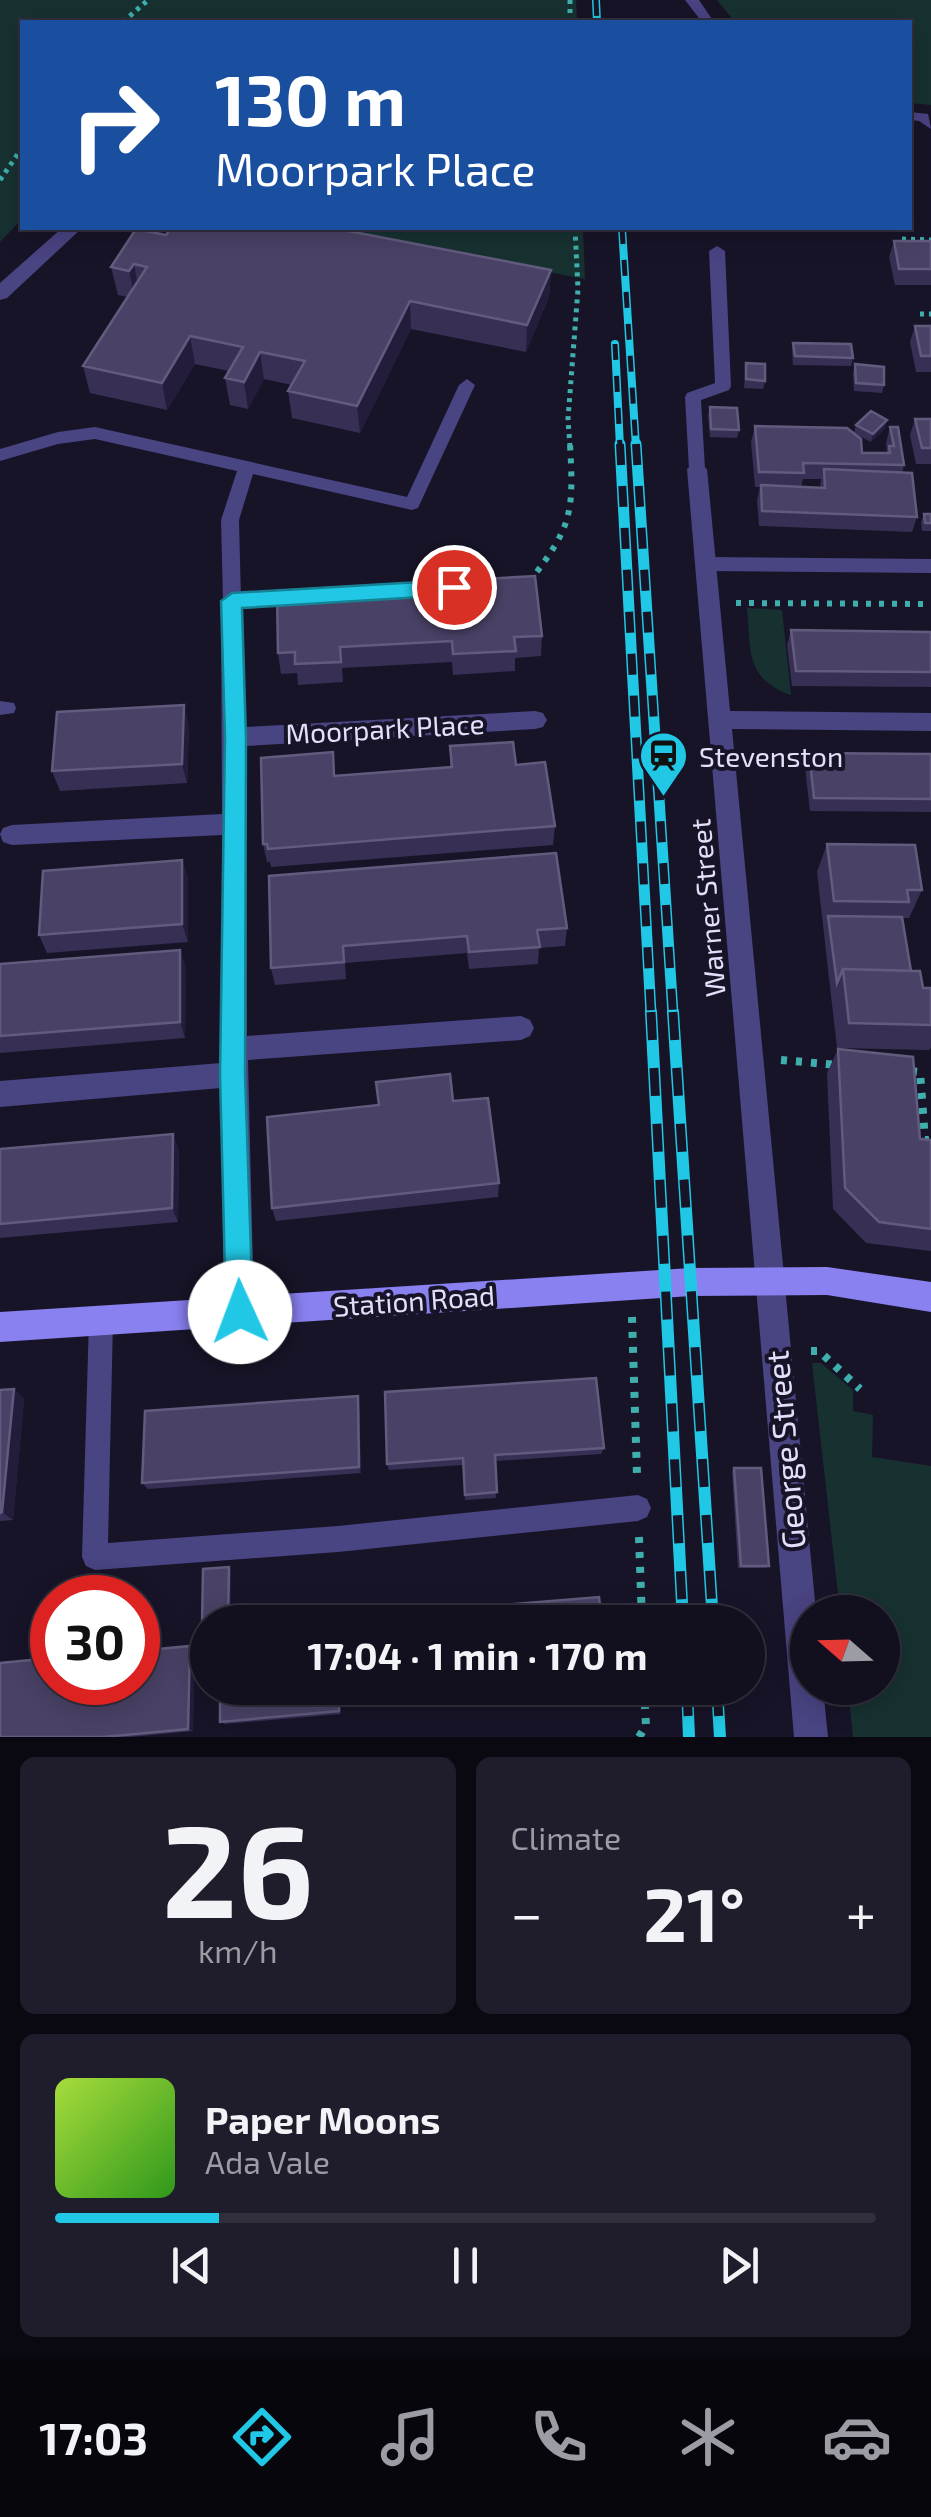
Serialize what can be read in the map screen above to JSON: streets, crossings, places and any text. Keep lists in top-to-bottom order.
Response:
{
  "streets": {
    "street": [
      "Moorpark Place",
      "Warner Street",
      "Station Road",
      "George Street"
    ]
  },
  "crossings": [
    ["Warner Street", "Station Road"],
    ["Warner Street", "George Street"],
    ["Station Road", "George Street"]
  ],
  "places": {
    "station": ["Stevenston"]
  },
  "north": "left",
  "page": {
    "turn": ["130 m", "Moorpark Place"],
    "limit": "30",
    "trip": "17:04 · 1 min · 170 m",
    "tile": [
      ["26", "km/h"],
      "Climate"
    ],
    "heat": ["−", "21°", "+"],
    "song": ["Paper Moons", "Ada Vale"],
    "tabs": "17:03"
  }
}
